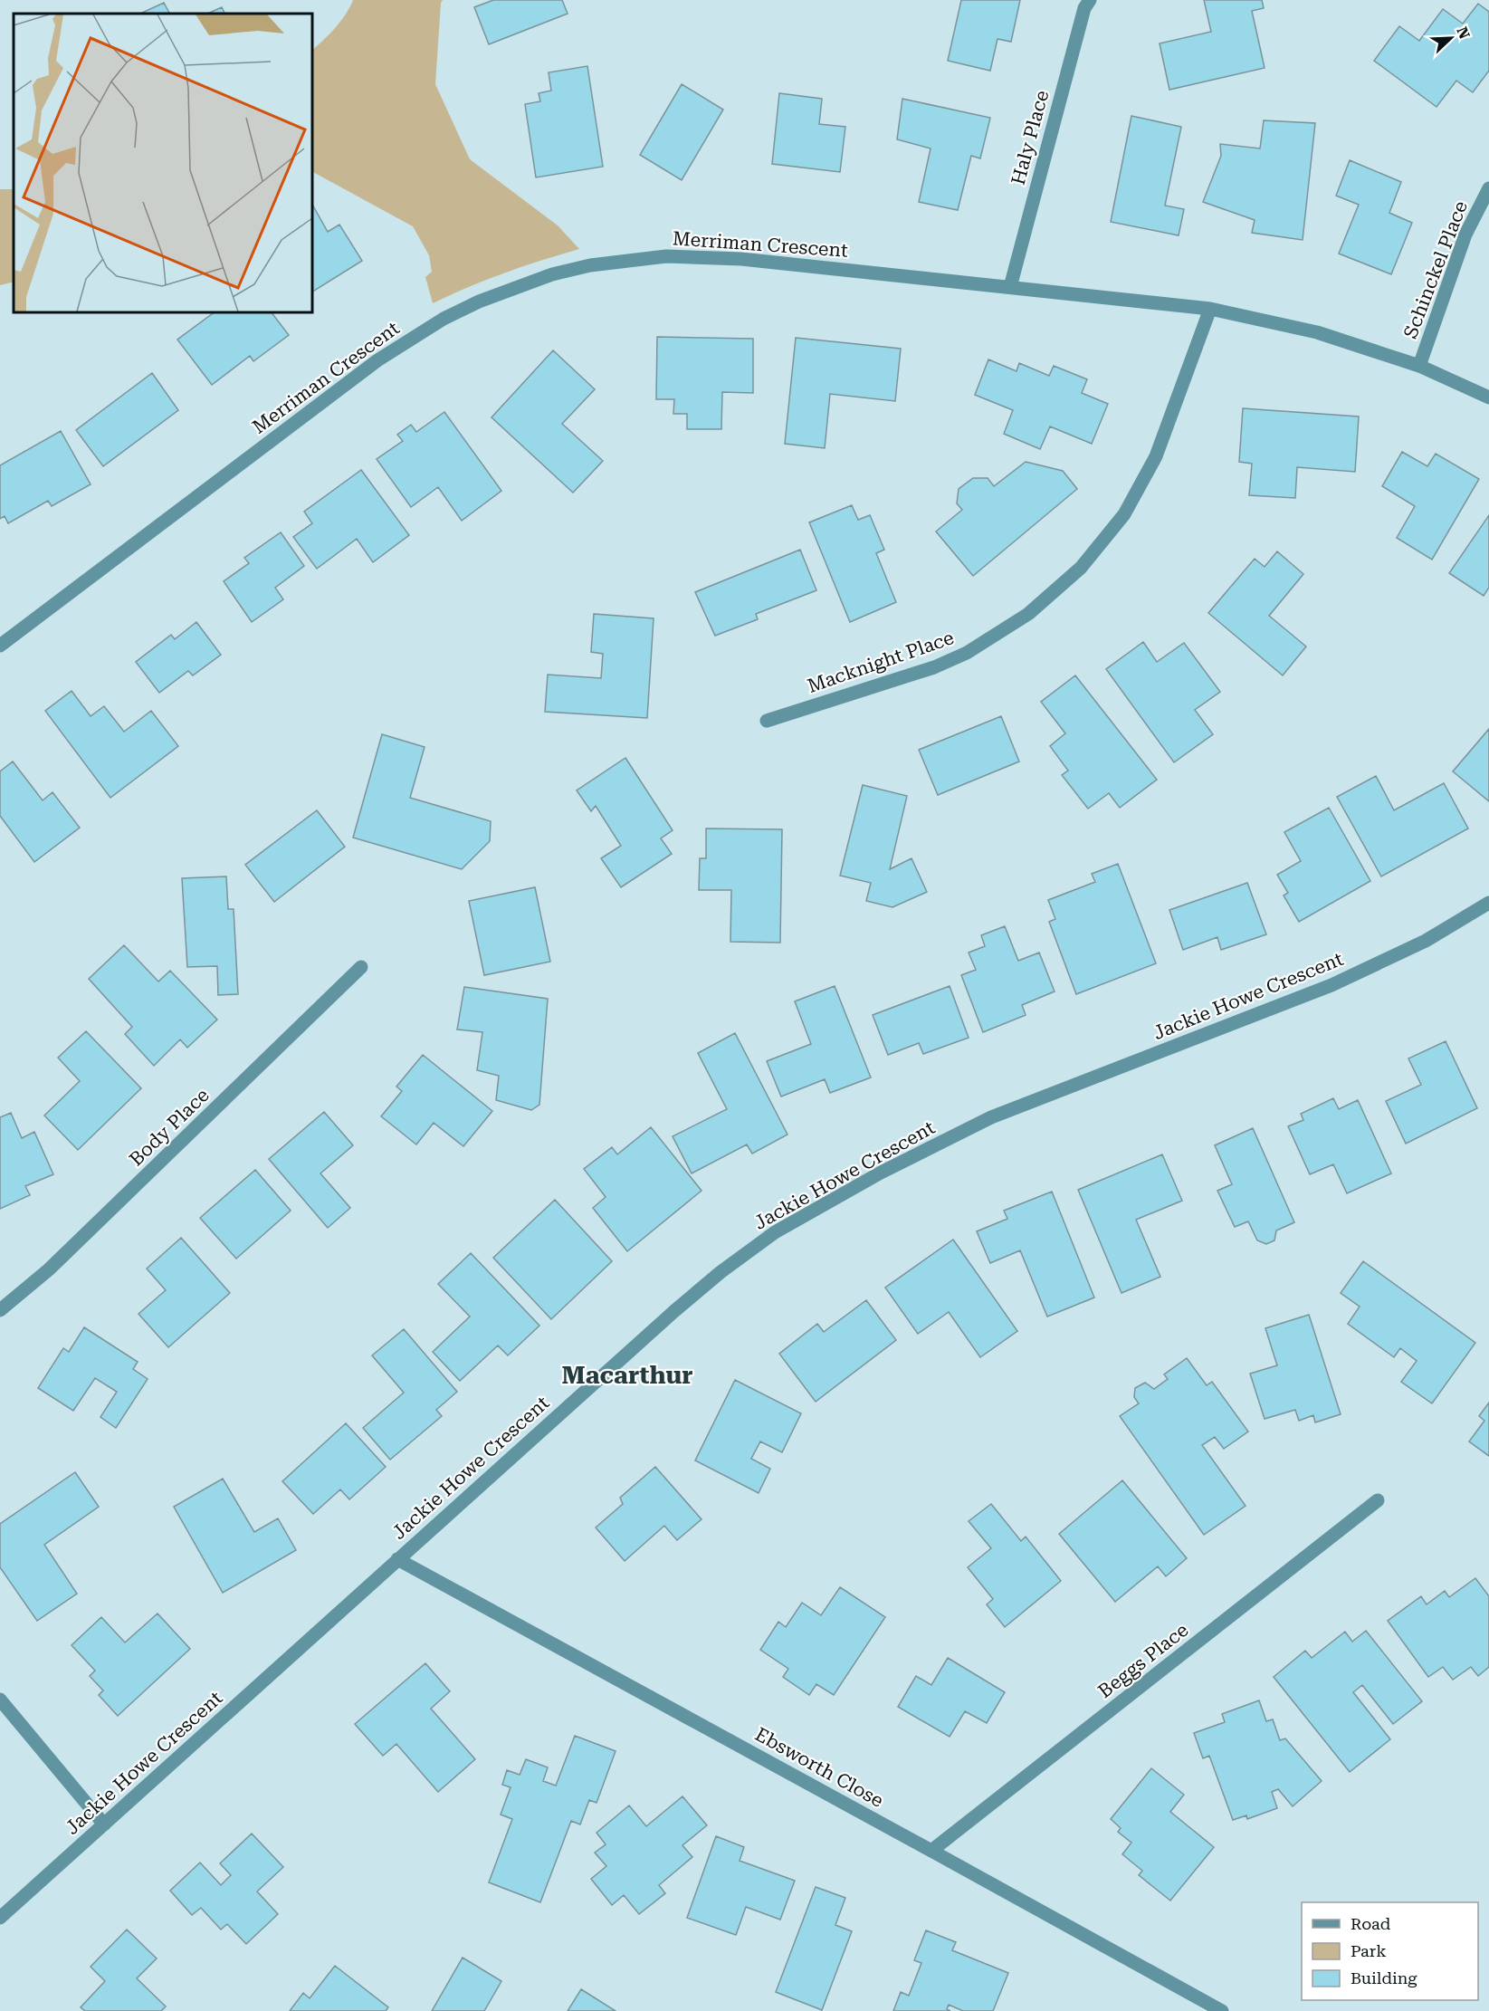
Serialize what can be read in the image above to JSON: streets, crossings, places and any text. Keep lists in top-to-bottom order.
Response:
{
  "streets": {
    "street": [
      "Haly Place",
      "Merriman Crescent",
      "Schinckel Place",
      "Macknight Place",
      "Jackie Howe Crescent",
      "Body Place",
      "Beggs Place",
      "Ebsworth Close"
    ]
  },
  "crossings": [
    ["Haly Place", "Merriman Crescent"],
    ["Merriman Crescent", "Schinckel Place"],
    ["Merriman Crescent", "Macknight Place"],
    ["Jackie Howe Crescent", "Ebsworth Close"],
    ["Beggs Place", "Ebsworth Close"]
  ],
  "districts": ["Macarthur"],
  "legend": ["Road", "Park", "Building"],
  "north": "top right"
}
